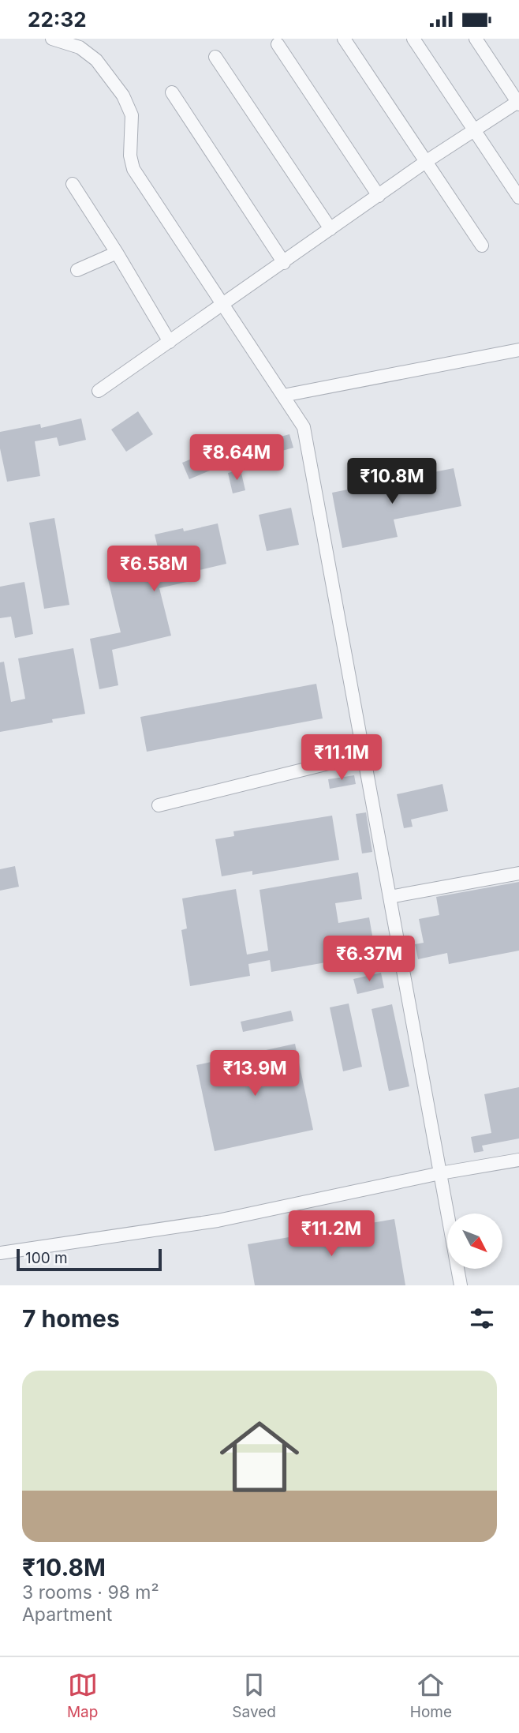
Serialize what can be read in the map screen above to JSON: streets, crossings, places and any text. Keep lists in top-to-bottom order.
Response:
{
  "scale_bar": "100 m",
  "north": "bottom right",
  "page": {
    "status": "22:32",
    "price": [
      "₹8.64M",
      "₹10.8M",
      "₹6.58M",
      "₹11.1M",
      "₹6.37M",
      "₹13.9M",
      "₹11.2M"
    ],
    "scale": "100 m",
    "heading": "7 homes",
    "list": [
      {
        "name": "₹10.8M",
        "note": "3 rooms · 98 m² · Apartment"
      }
    ],
    "tabs": ["Map", "Saved", "Home"]
  }
}
